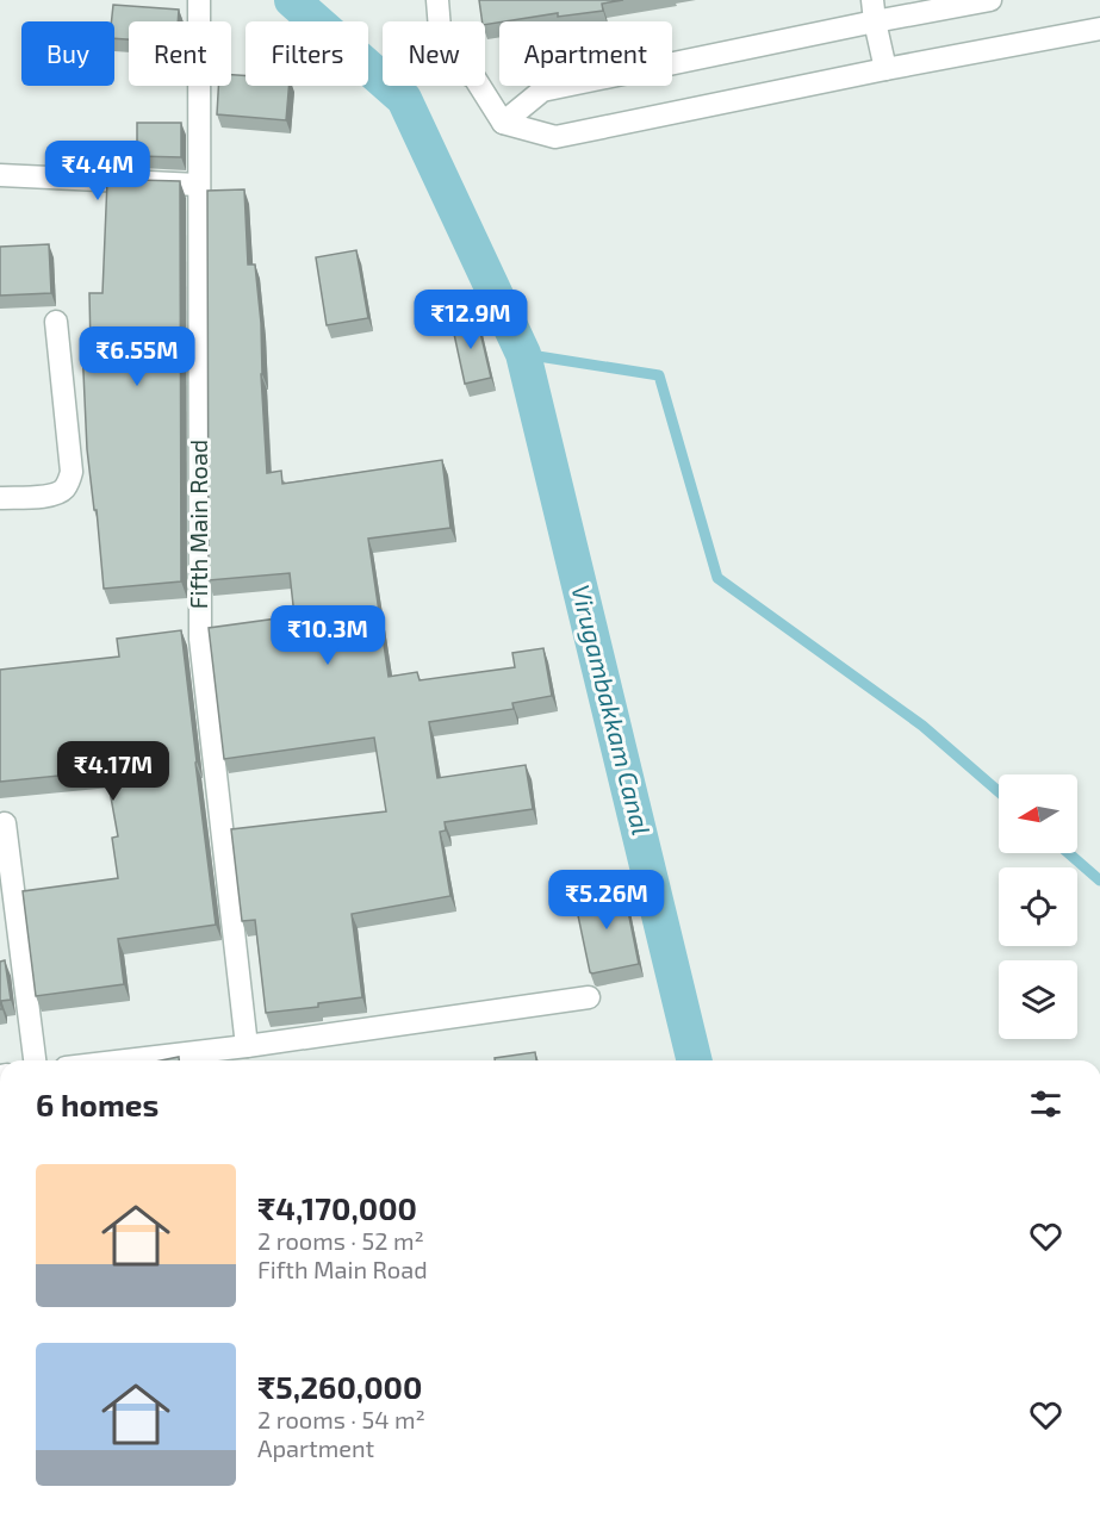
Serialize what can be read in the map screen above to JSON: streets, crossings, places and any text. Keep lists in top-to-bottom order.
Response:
{
  "streets": {
    "street": ["Fifth Main Road"]
  },
  "water": ["Virugambakkam Canal"],
  "north": "left",
  "page": {
    "chip": [
      "Buy",
      "Rent",
      "Filters",
      "New",
      "Apartment"
    ],
    "price": [
      "₹4.4M",
      "₹12.9M",
      "₹6.55M",
      "₹10.3M",
      "₹4.17M",
      "₹5.26M"
    ],
    "heading": "6 homes",
    "list": [
      {
        "name": "₹4,170,000",
        "note": "2 rooms · 52 m² · Fifth Main Road"
      },
      {
        "name": "₹5,260,000",
        "note": "2 rooms · 54 m² · Apartment"
      }
    ]
  }
}
